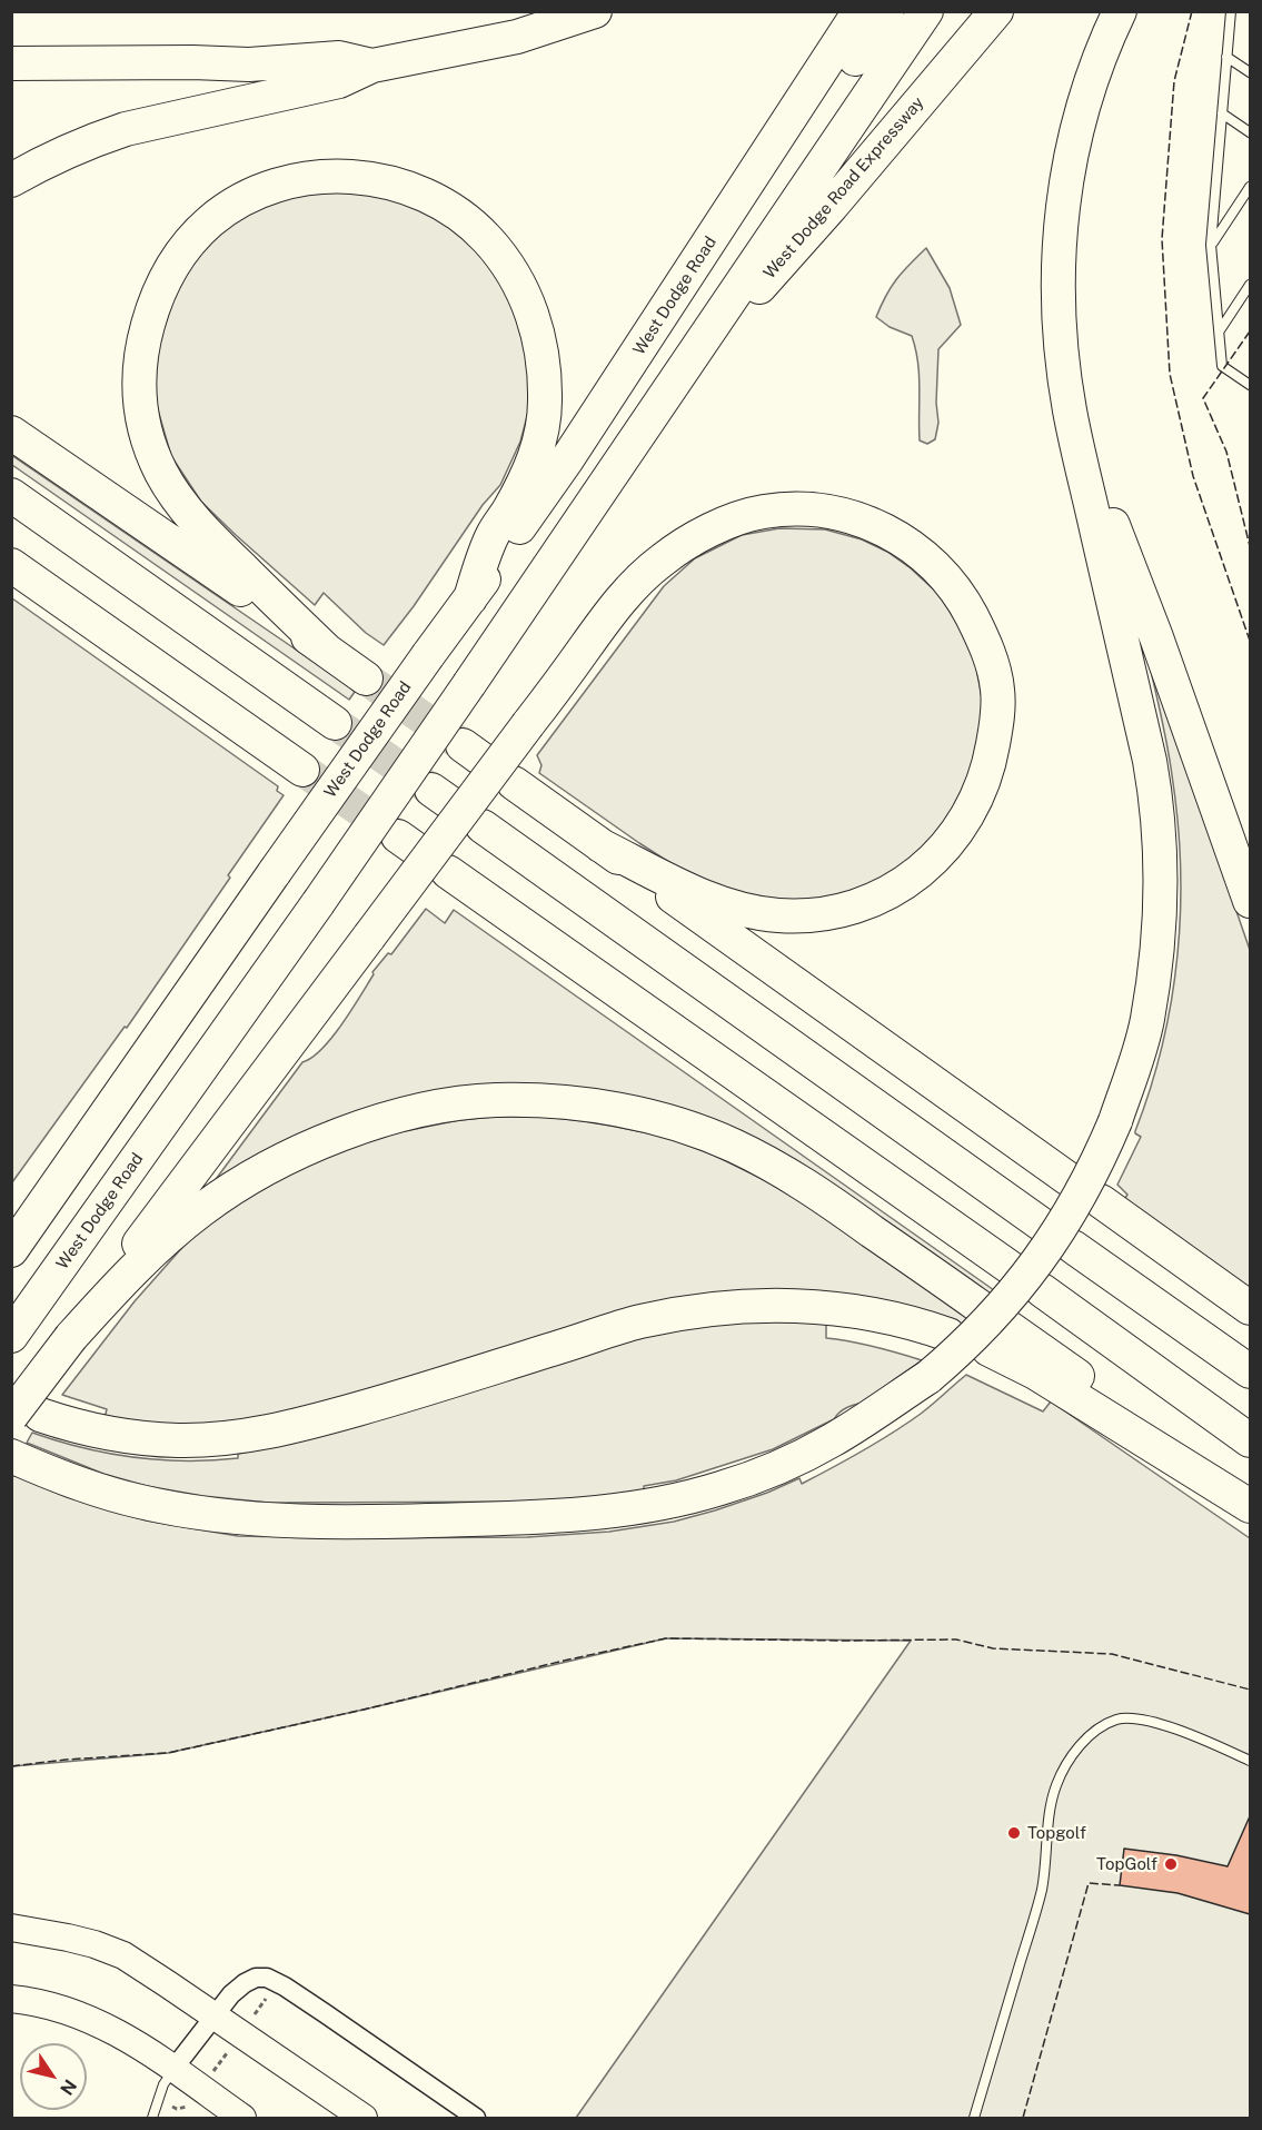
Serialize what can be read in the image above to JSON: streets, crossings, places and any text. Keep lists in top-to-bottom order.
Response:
{
  "streets": {
    "highway": ["West Dodge Road Expressway", "West Dodge Road"]
  },
  "crossings": [
    ["West Dodge Road Expressway", "West Dodge Road"]
  ],
  "places": ["Topgolf", "TopGolf"],
  "north": "bottom right"
}
